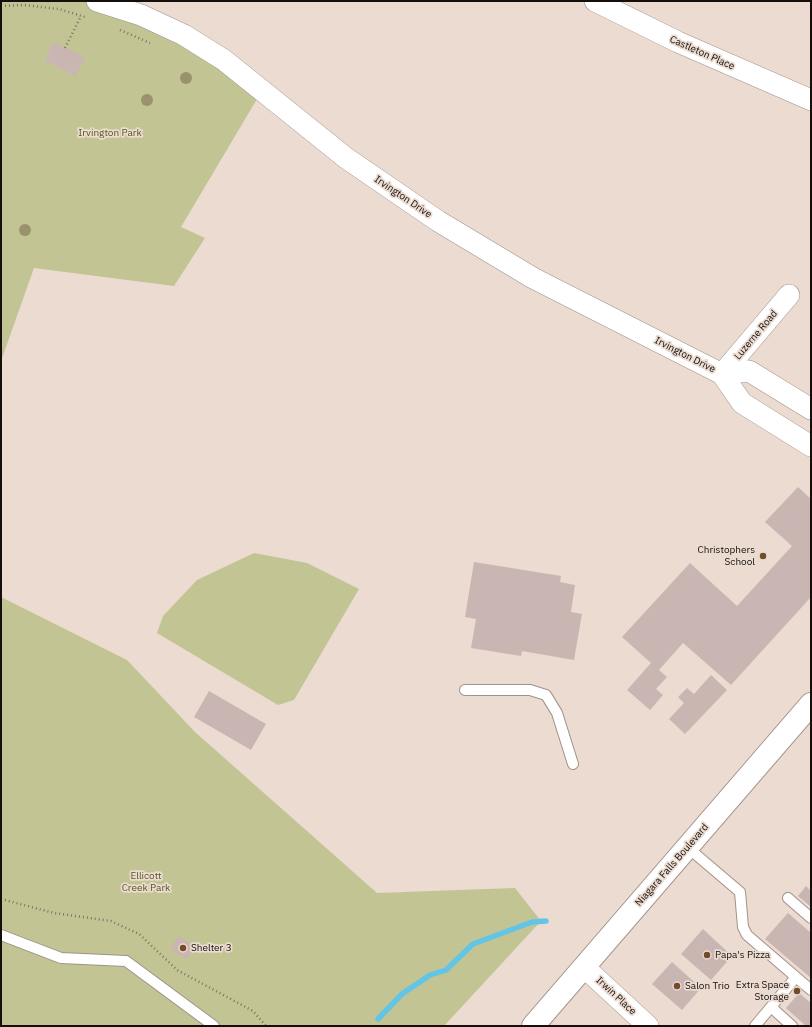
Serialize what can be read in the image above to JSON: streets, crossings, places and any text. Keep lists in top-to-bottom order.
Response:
{
  "streets": {
    "main road": ["Niagara Falls Boulevard"],
    "street": [
      "Castleton Place",
      "Irvington Drive",
      "Luzerne Road",
      "Irwin Place"
    ]
  },
  "crossings": [
    ["Irvington Drive", "Luzerne Road"],
    ["Niagara Falls Boulevard", "Irwin Place"]
  ],
  "parks": ["Irvington Park", "Ellicott Creek Park"],
  "places": [
    "Christophers School",
    "Shelter 3",
    "Papa's Pizza",
    "Salon Trio",
    "Extra Space Storage"
  ]
}
